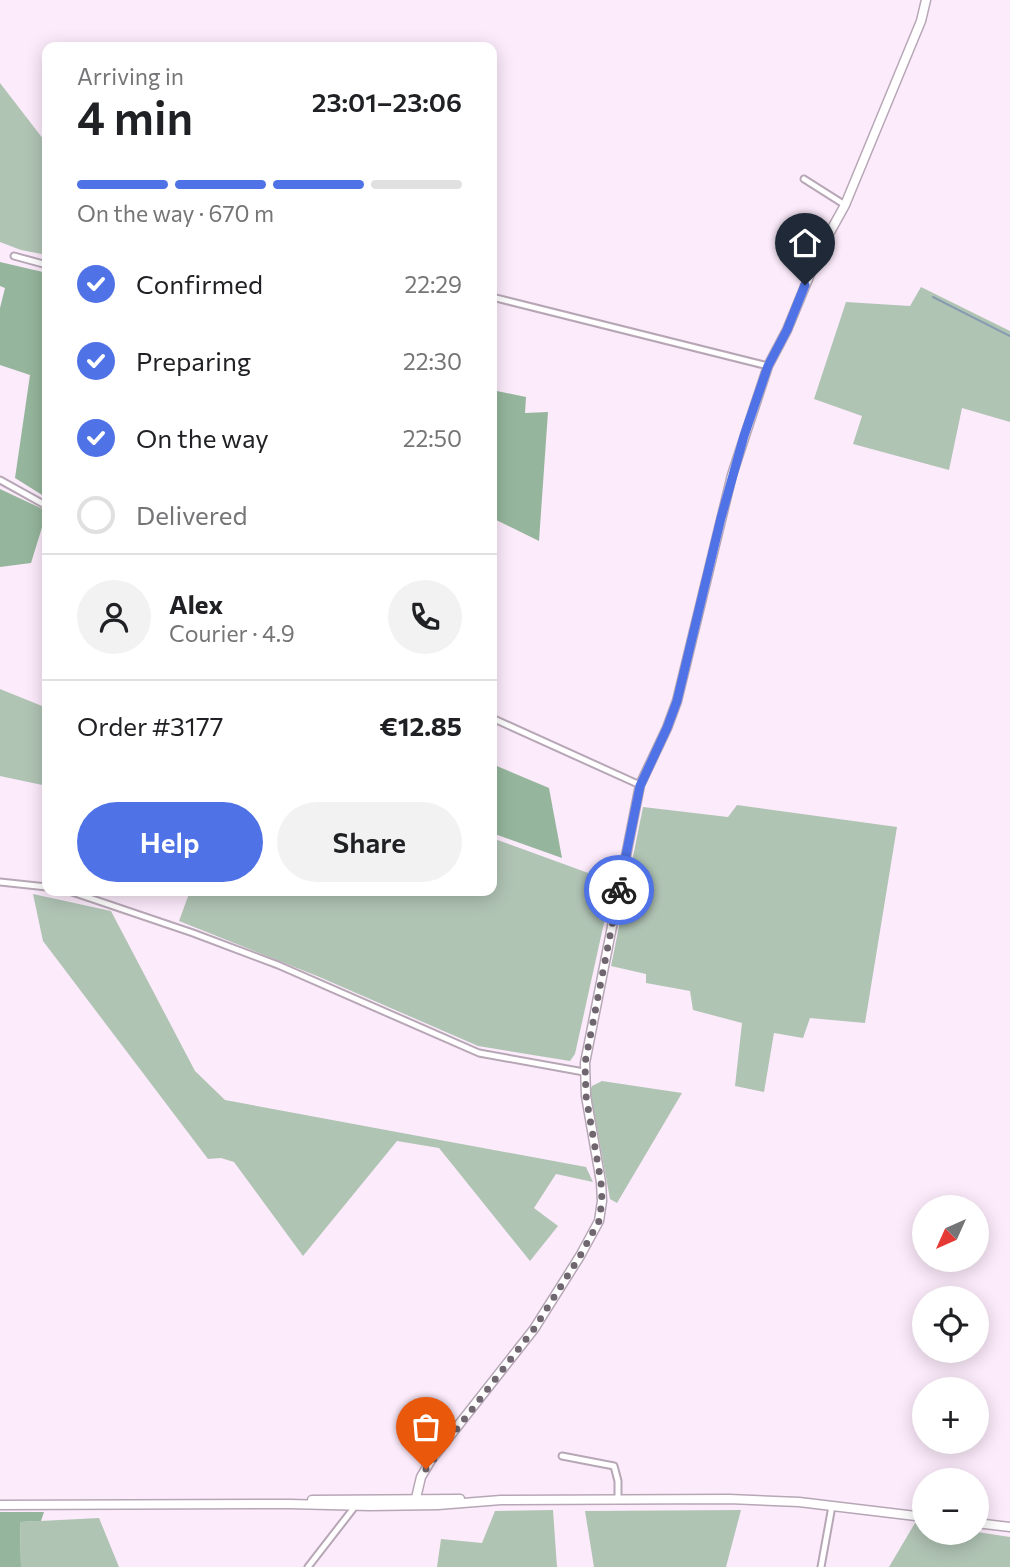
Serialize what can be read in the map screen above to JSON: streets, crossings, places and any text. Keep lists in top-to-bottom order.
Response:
{
  "north": "bottom left",
  "page": {
    "heading": ["4 min", "Arriving in", "23:01–23:06"],
    "panel": [
      "Alex",
      "Courier · 4.9",
      "Order #3177",
      "€12.85"
    ],
    "bar": "On the way · 670 m",
    "list": [
      ["Confirmed", "22:29"],
      ["Preparing", "22:30"],
      ["On the way", "22:50"],
      "Delivered"
    ],
    "buttons": ["Help", "Share"],
    "map_buttons": ["+", "−"]
  }
}
